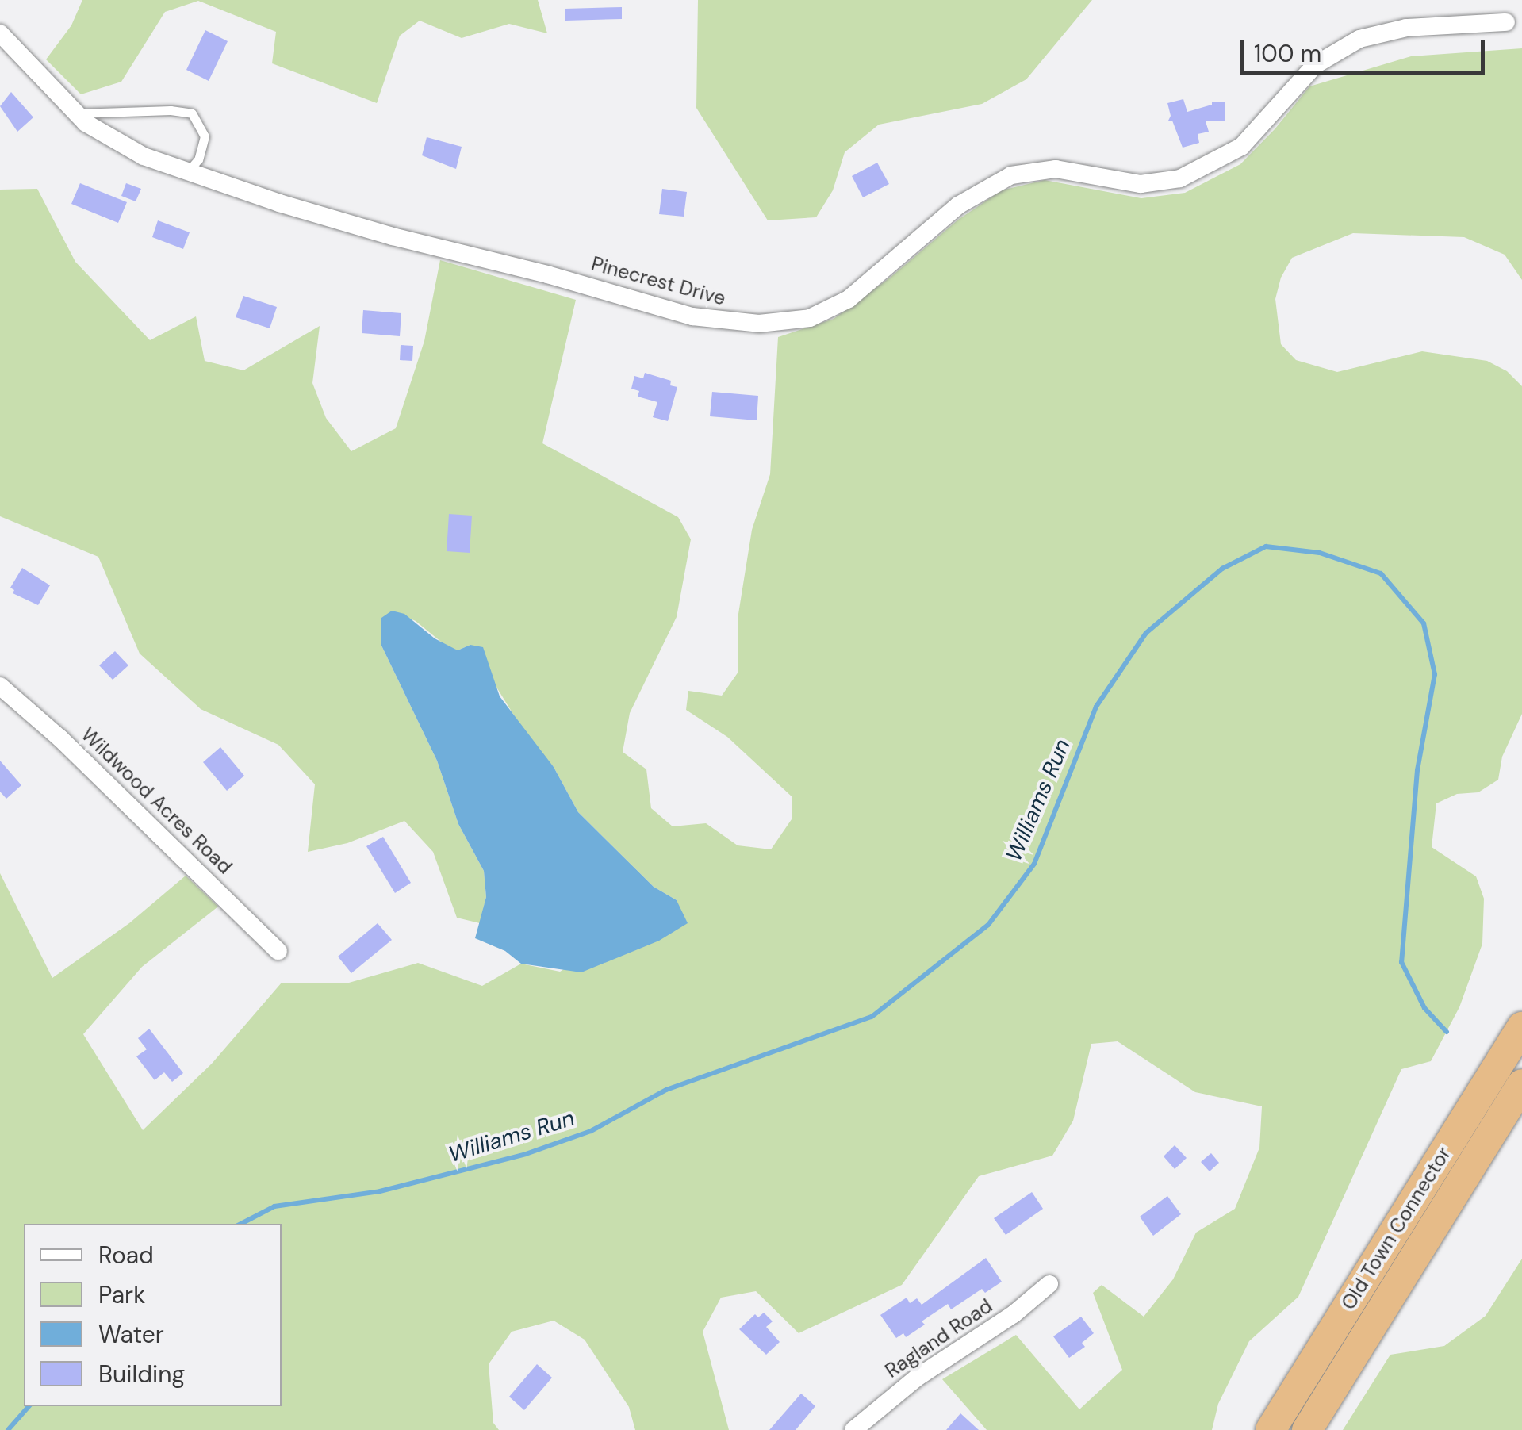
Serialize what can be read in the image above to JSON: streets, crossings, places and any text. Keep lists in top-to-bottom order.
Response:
{
  "streets": {
    "highway": ["Old Town Connector"],
    "street": ["Pinecrest Drive", "Wildwood Acres Road", "Ragland Road"]
  },
  "water": ["Williams Run"],
  "legend": [
    "Road",
    "Park",
    "Water",
    "Building"
  ],
  "scale_bar": "100 m"
}
